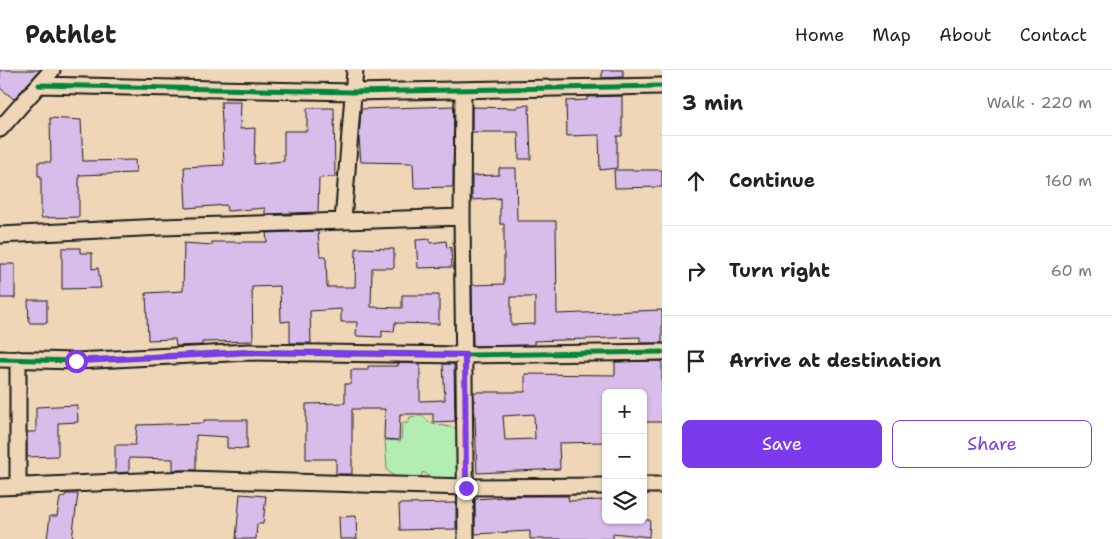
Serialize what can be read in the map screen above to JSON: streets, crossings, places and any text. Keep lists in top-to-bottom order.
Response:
{
  "page": {
    "header": "Pathlet",
    "nav": [
      "Home",
      "Map",
      "About",
      "Contact"
    ],
    "heading": ["3 min", "Walk · 220 m"],
    "list": [
      ["Continue", "160 m"],
      ["Turn right", "60 m"],
      "Arrive at destination"
    ],
    "map_buttons": ["+", "−"],
    "buttons": ["Save", "Share"]
  }
}
